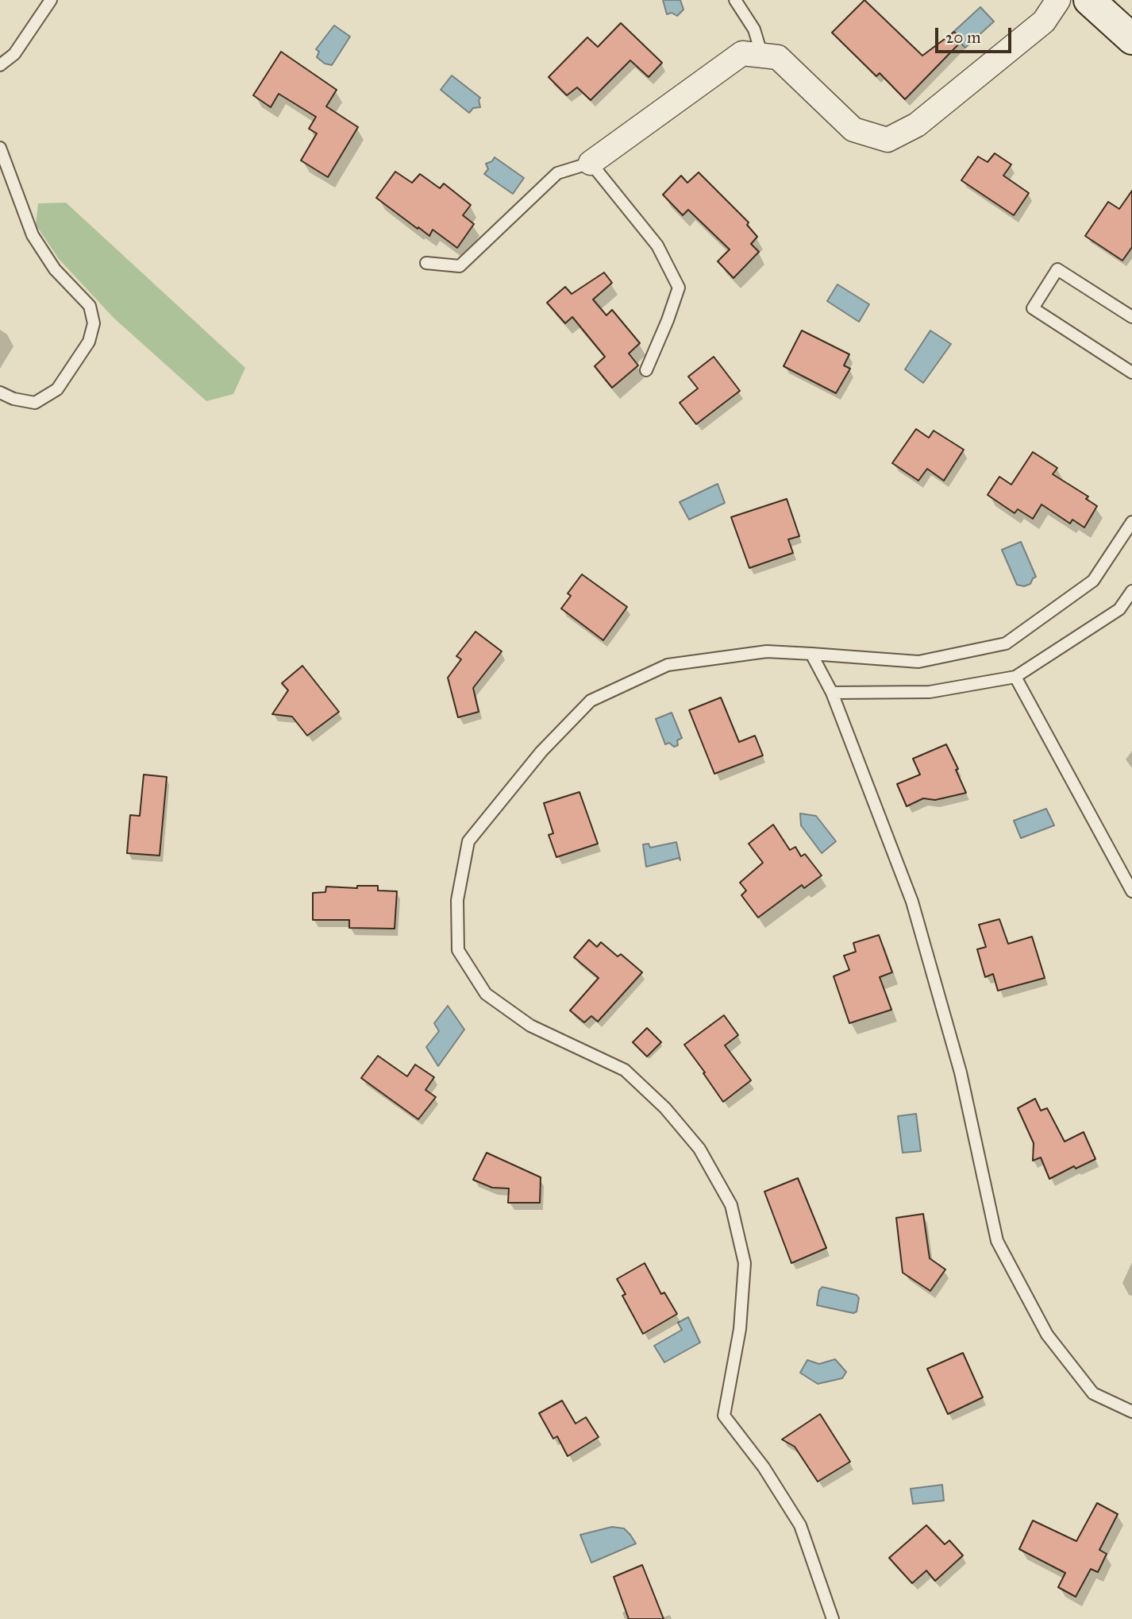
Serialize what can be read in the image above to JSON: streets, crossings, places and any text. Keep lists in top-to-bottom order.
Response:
{
  "scale_bar": "20 m"
}
